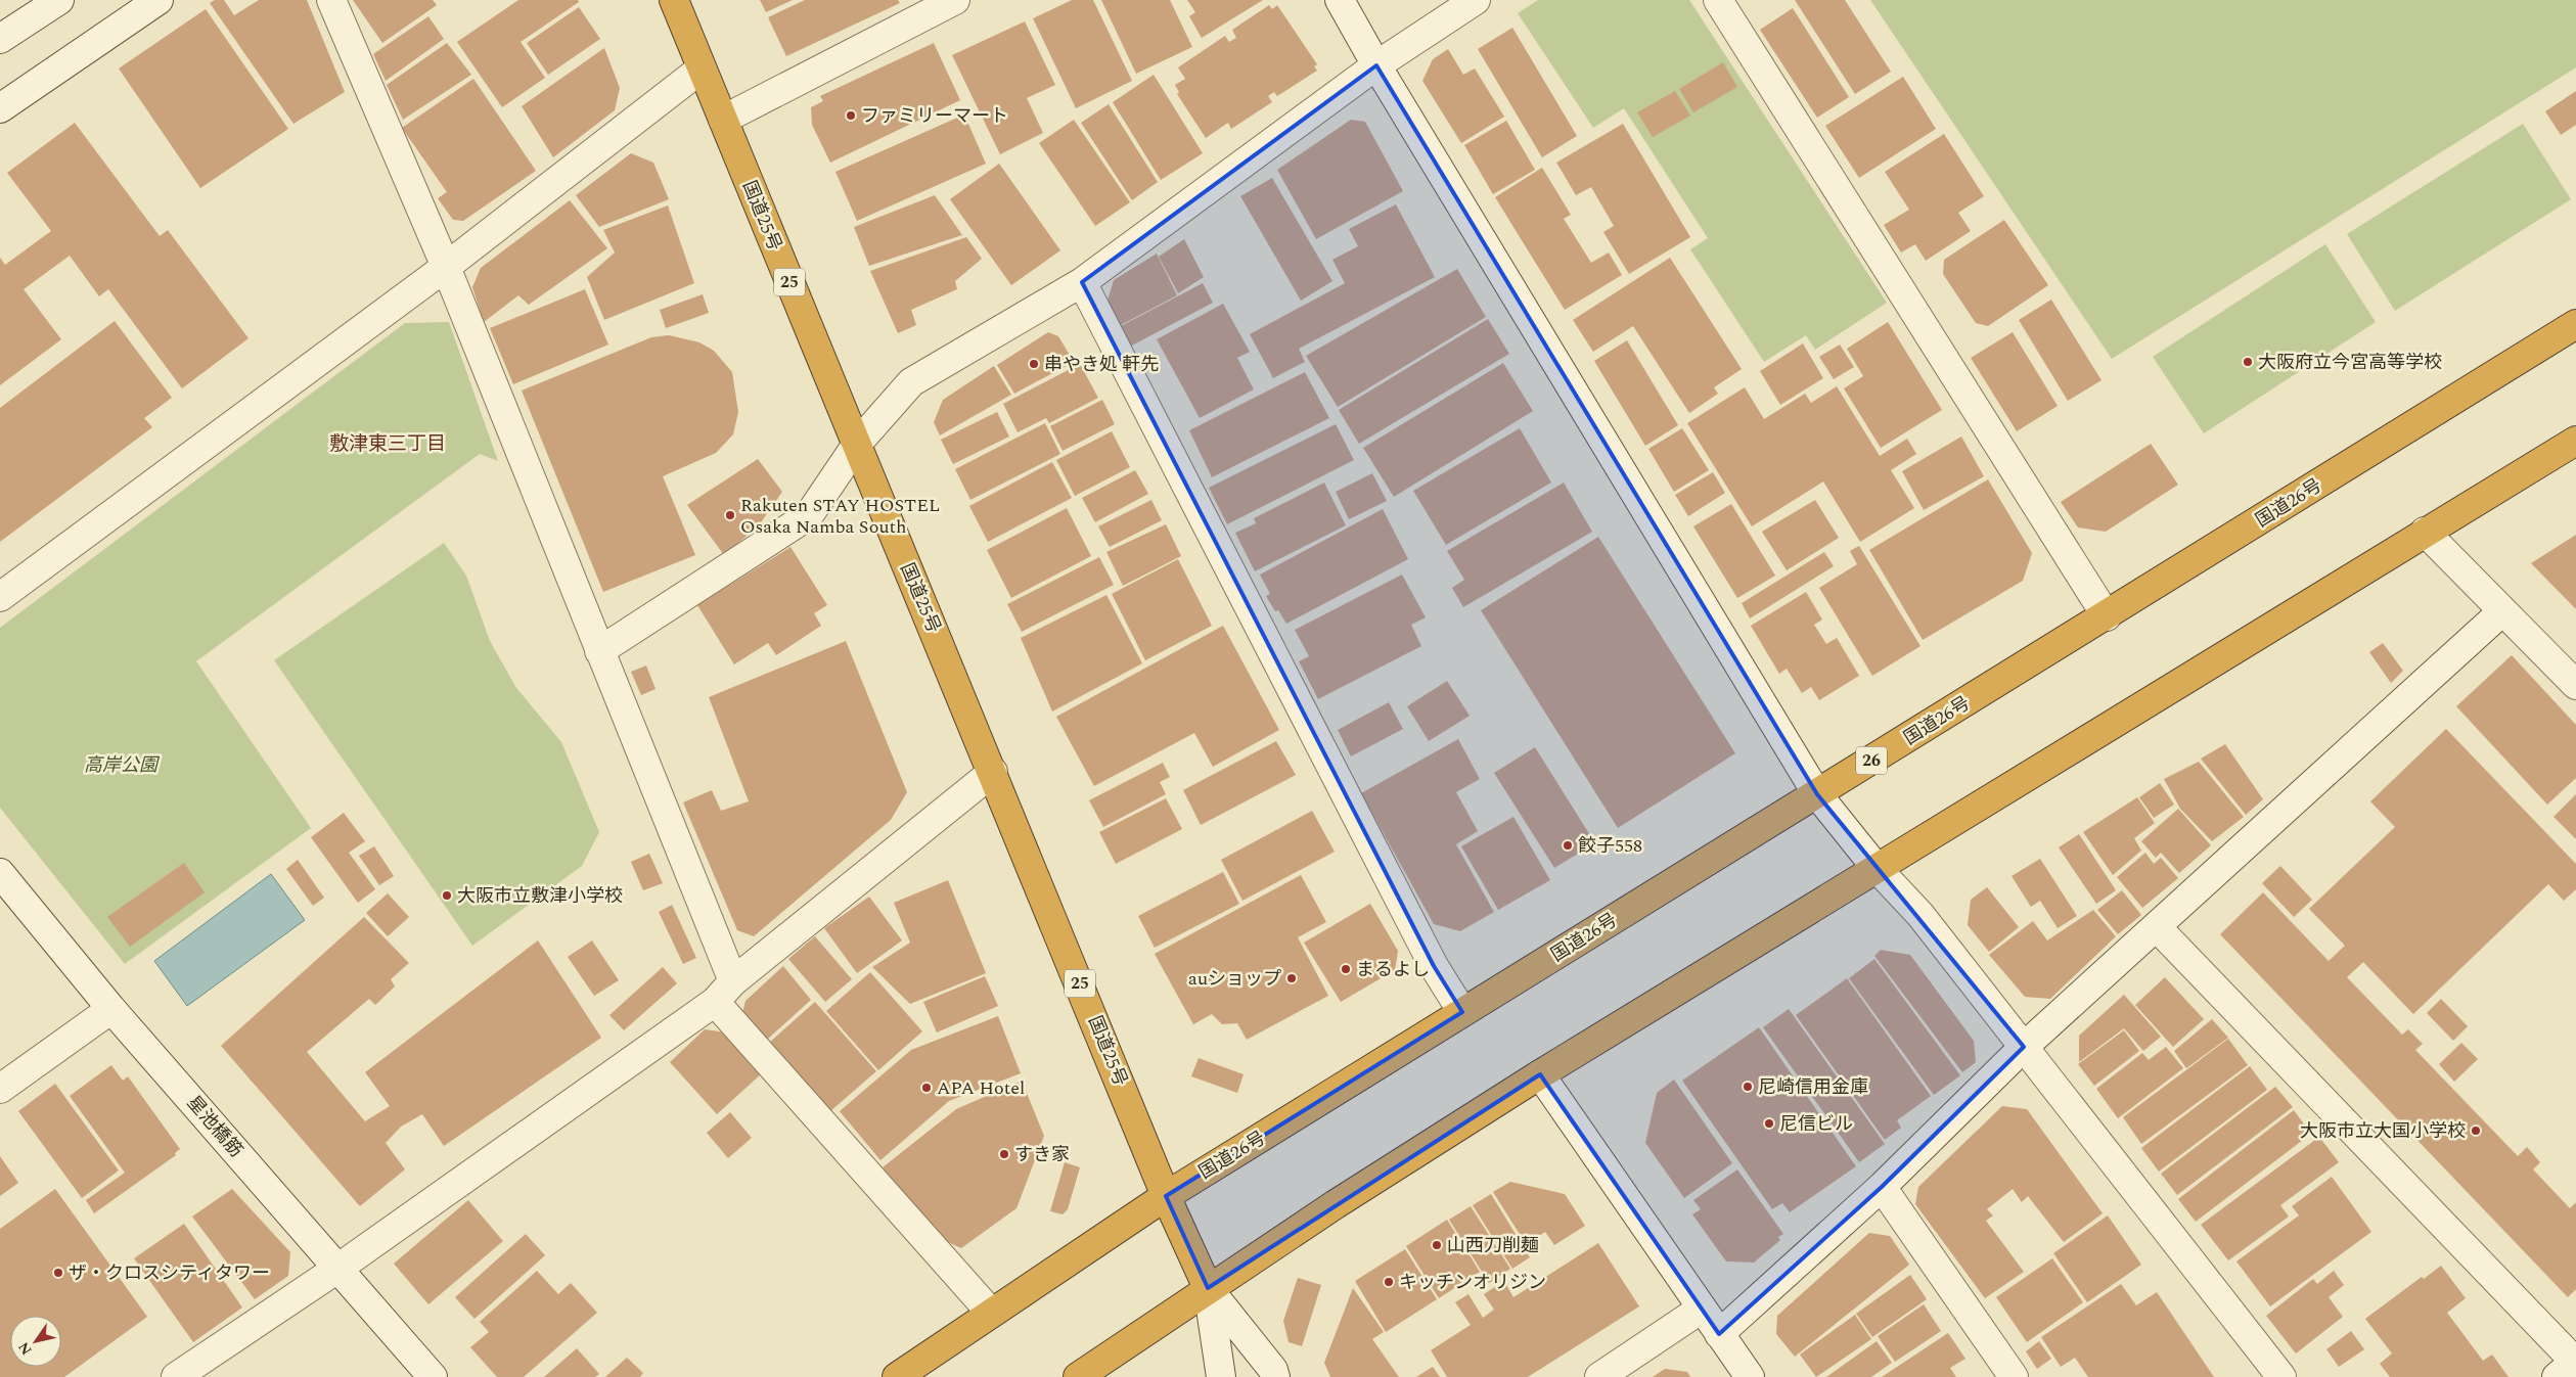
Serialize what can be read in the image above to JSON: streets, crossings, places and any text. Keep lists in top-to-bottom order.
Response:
{
  "streets": {
    "highway": [
      "国道25号",
      "25",
      "国道26号",
      "26"
    ],
    "street": ["星池橋筋"]
  },
  "crossings": [
    ["国道25号", "国道26号"]
  ],
  "districts": ["敷津東三丁目"],
  "parks": ["高岸公園"],
  "places": [
    "ファミリーマート",
    "大阪府立今宮高等学校",
    "串やき処 軒先",
    "Rakuten STAY HOSTEL Osaka Namba South",
    "餃子558",
    "大阪市立敷津小学校",
    "まるよし",
    "auショップ",
    "尼崎信用金庫",
    "APA Hotel",
    "尼信ビル",
    "大阪市立大国小学校",
    "すき家",
    "山西刀削麺",
    "ザ・クロスシティタワー",
    "キッチンオリジン"
  ],
  "north": "bottom left"
}
